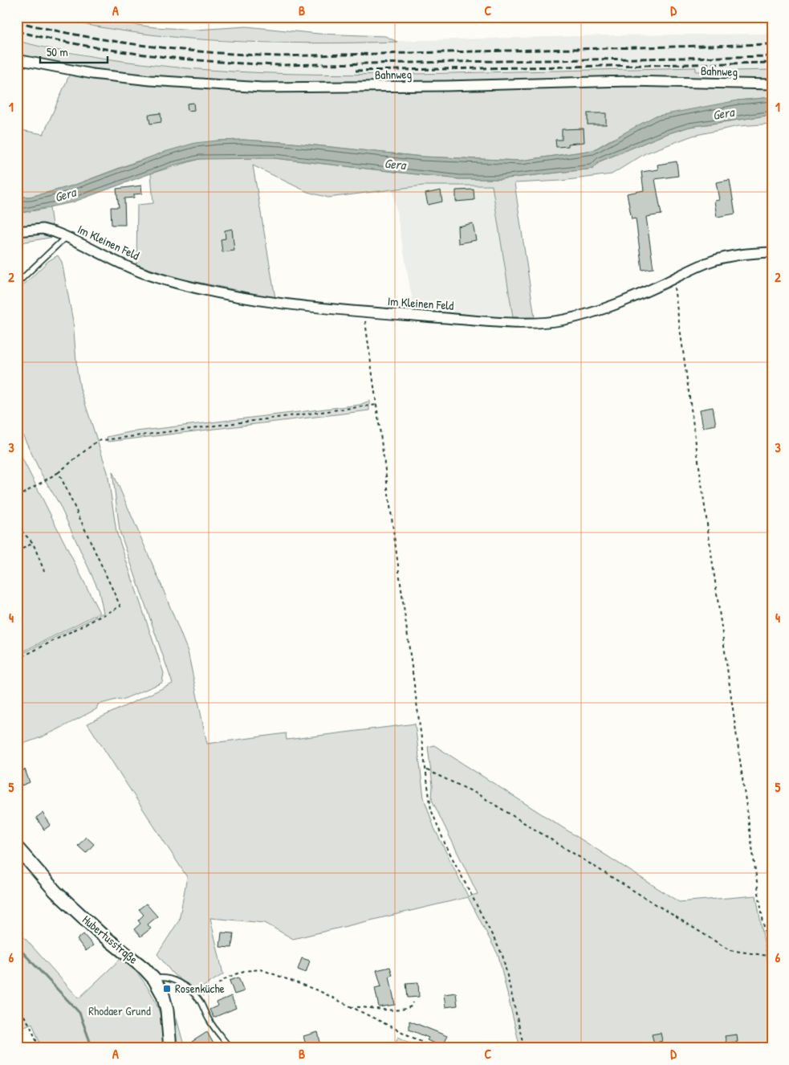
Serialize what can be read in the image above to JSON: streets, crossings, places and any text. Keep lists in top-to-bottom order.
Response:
{
  "streets": {
    "street": ["Bahnweg", "Im Kleinen Feld", "Hubertusstraße"]
  },
  "water": ["Gera"],
  "parks": ["Rhodaer Grund"],
  "places": {
    "transit": ["Rosenküche"]
  },
  "scale_bar": "50 m",
  "grid": {
    "columns": [
      "A",
      "B",
      "C",
      "D"
    ],
    "rows": [
      "1",
      "2",
      "3",
      "4",
      "5",
      "6"
    ]
  }
}
